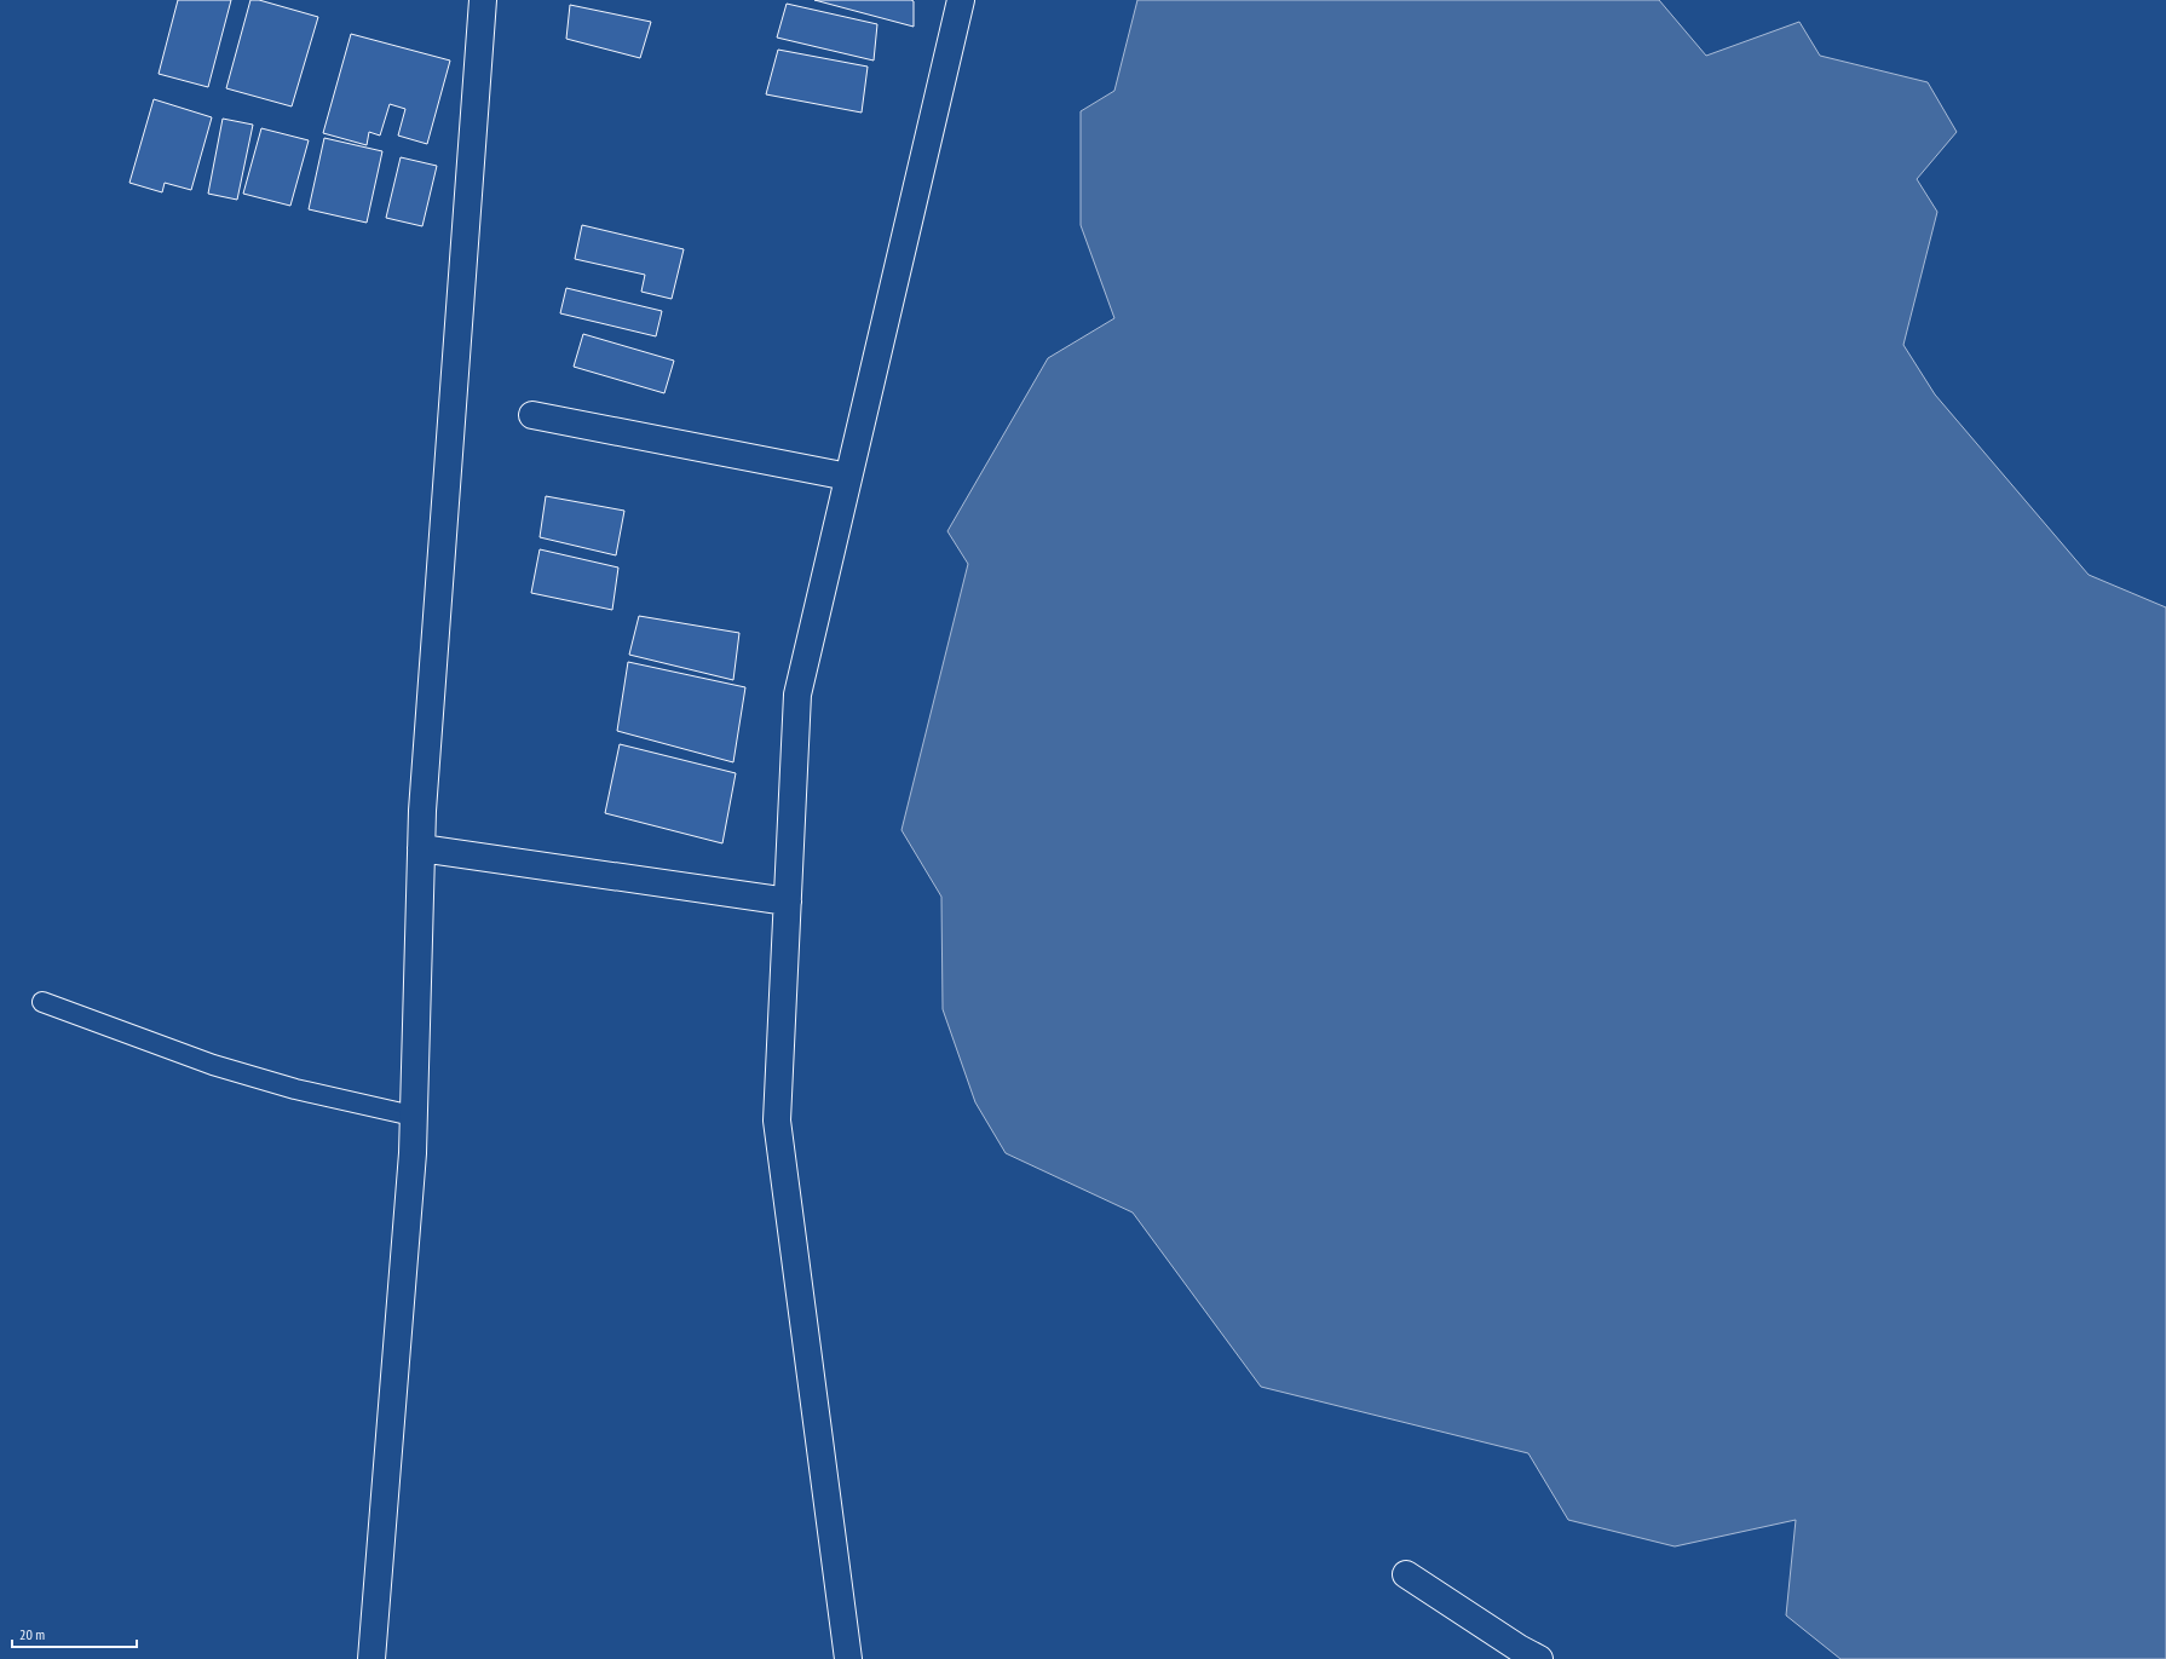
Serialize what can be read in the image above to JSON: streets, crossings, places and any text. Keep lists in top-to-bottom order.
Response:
{
  "scale_bar": "20 m"
}
